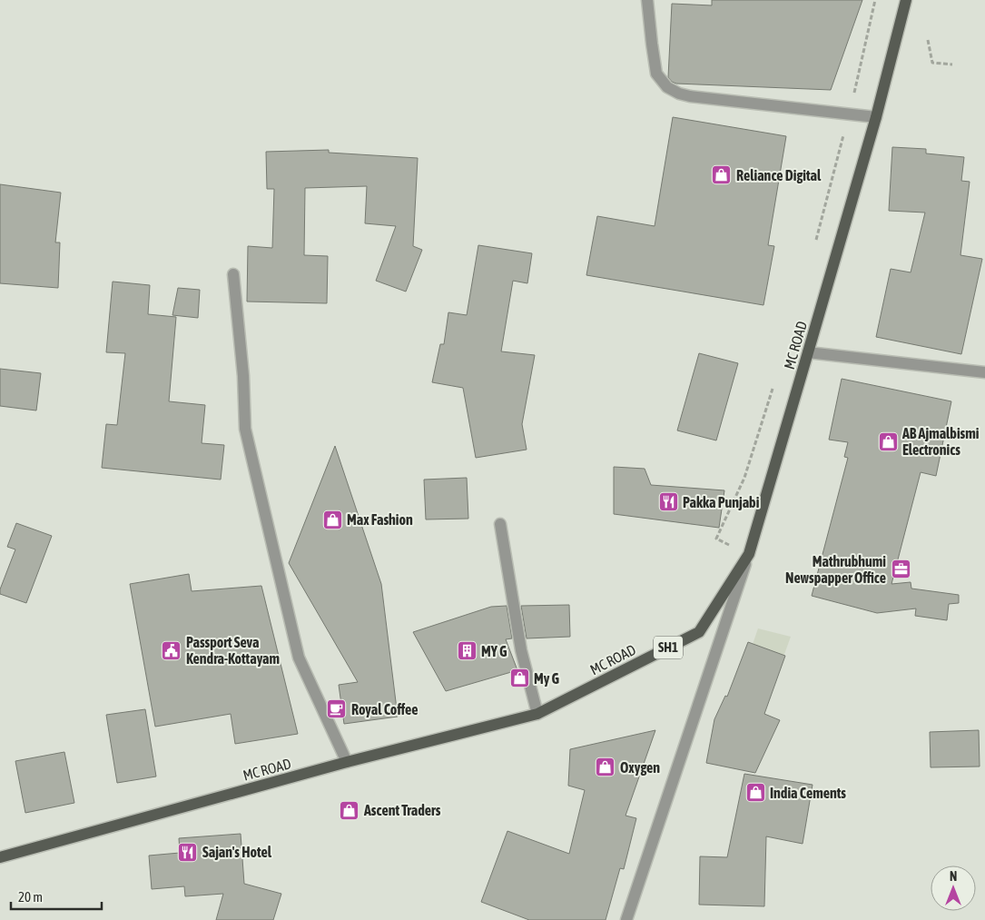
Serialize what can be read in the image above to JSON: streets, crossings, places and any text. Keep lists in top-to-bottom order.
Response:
{
  "streets": {
    "main road": ["MC ROAD", "SH1"]
  },
  "places": {
    "shop": [
      "Reliance Digital",
      "AB Ajmalbismi Electronics",
      "Max Fashion",
      "My G",
      "Oxygen",
      "India Cements",
      "Ascent Traders"
    ],
    "restaurant": ["Pakka Punjabi", "Sajan's Hotel"],
    "office": ["Mathrubhumi Newspapper Office"],
    "public building": ["Passport Seva Kendra-Kottayam"],
    "building": ["MY G"],
    "cafe": ["Royal Coffee"]
  },
  "scale_bar": "20 m",
  "north": "top"
}
